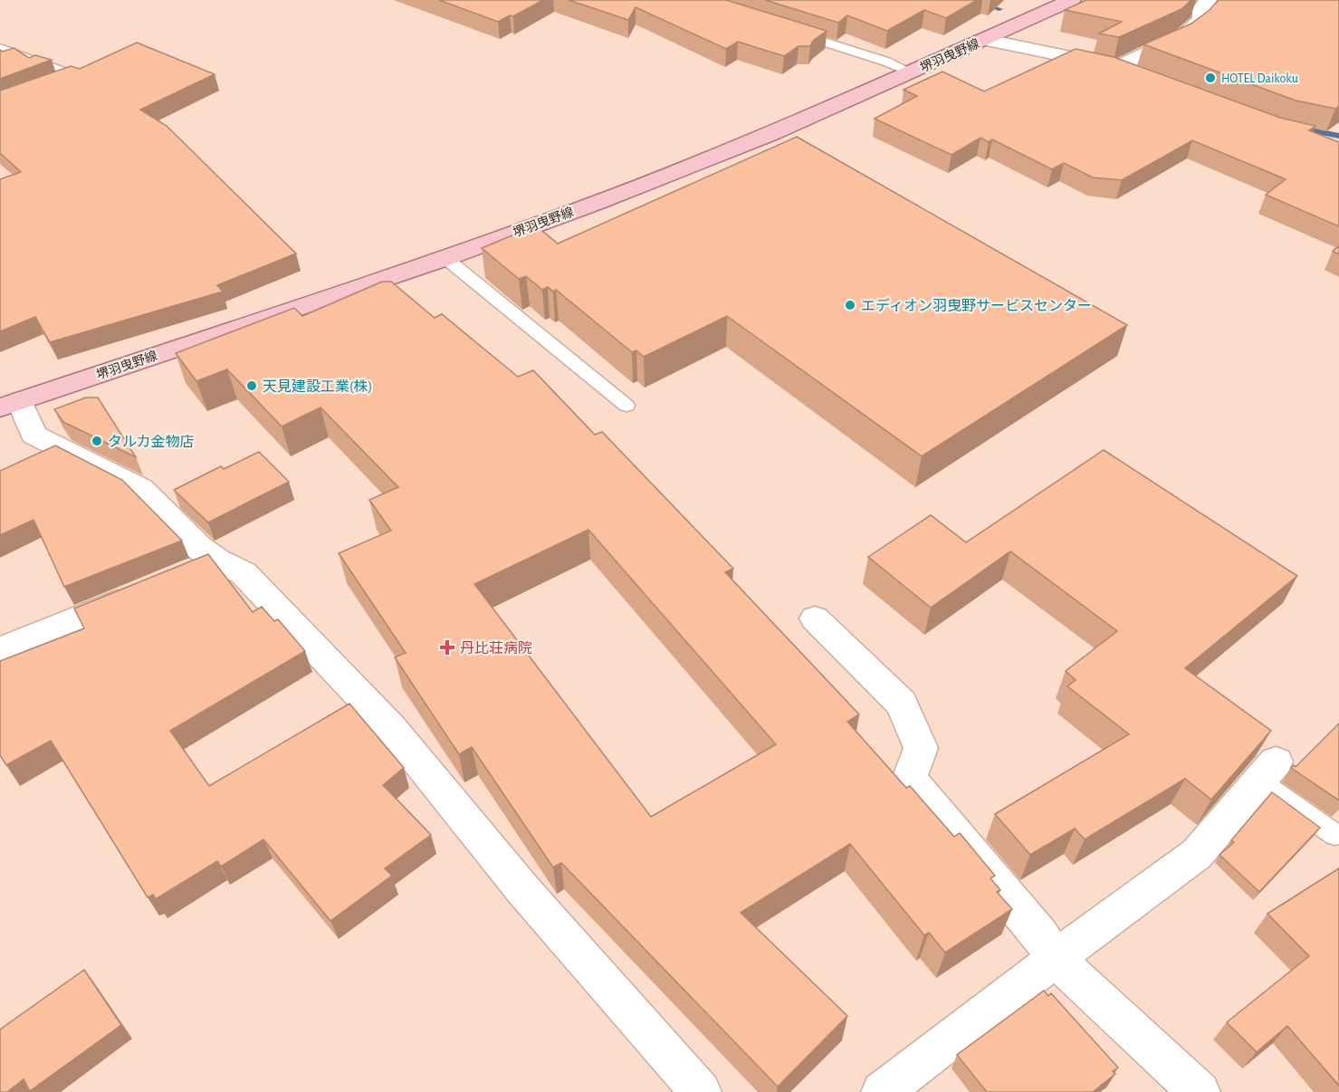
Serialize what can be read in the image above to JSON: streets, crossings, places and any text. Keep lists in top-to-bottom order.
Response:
{
  "streets": {
    "main road": ["堺羽曳野線"]
  },
  "places": {
    "other": [
      "HOTEL Daikoku",
      "エディオン羽曳野サービスセンター",
      "天見建設工業(株)",
      "タルカ金物店"
    ],
    "health": ["丹比荘病院"]
  }
}
